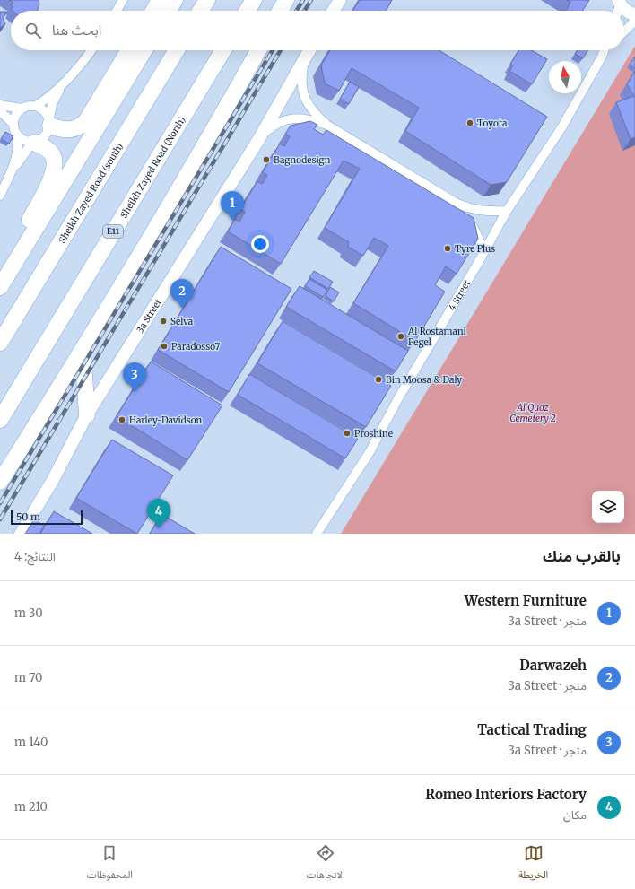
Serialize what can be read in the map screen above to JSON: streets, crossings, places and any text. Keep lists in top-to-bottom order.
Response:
{
  "streets": {
    "highway": ["Sheikh Zayed Road (North)", "Sheikh Zayed Road (south)", "E11"],
    "street": ["4 Street", "3a Street"]
  },
  "parks": ["Al Quoz Cemetery 2"],
  "places": [
    "Toyota",
    "Bagnodesign",
    "Tyre Plus",
    "Selva",
    "Al Rostamani Pegel",
    "Paradosso7",
    "Bin Moosa & Daly",
    "Harley-Davidson",
    "Proshine"
  ],
  "scale_bar": "50 m",
  "north": "top",
  "page": {
    "search": "ابحث هنا",
    "pins": [
      "1",
      "2",
      "3",
      "4"
    ],
    "scale": "50 m",
    "heading": ["بالقرب منك", "النتائج: 4"],
    "list": [
      {
        "mark": "1",
        "name": "Western Furniture",
        "note": "متجر · 3a Street",
        "value": "30 m"
      },
      {
        "mark": "2",
        "name": "Darwazeh",
        "note": "متجر · 3a Street",
        "value": "70 m"
      },
      {
        "mark": "3",
        "name": "Tactical Trading",
        "note": "متجر · 3a Street",
        "value": "140 m"
      },
      {
        "mark": "4",
        "name": "Romeo Interiors Factory",
        "note": "مكان",
        "value": "210 m"
      }
    ],
    "nav": ["الخريطة", "الاتجاهات", "المحفوظات"]
  }
}
